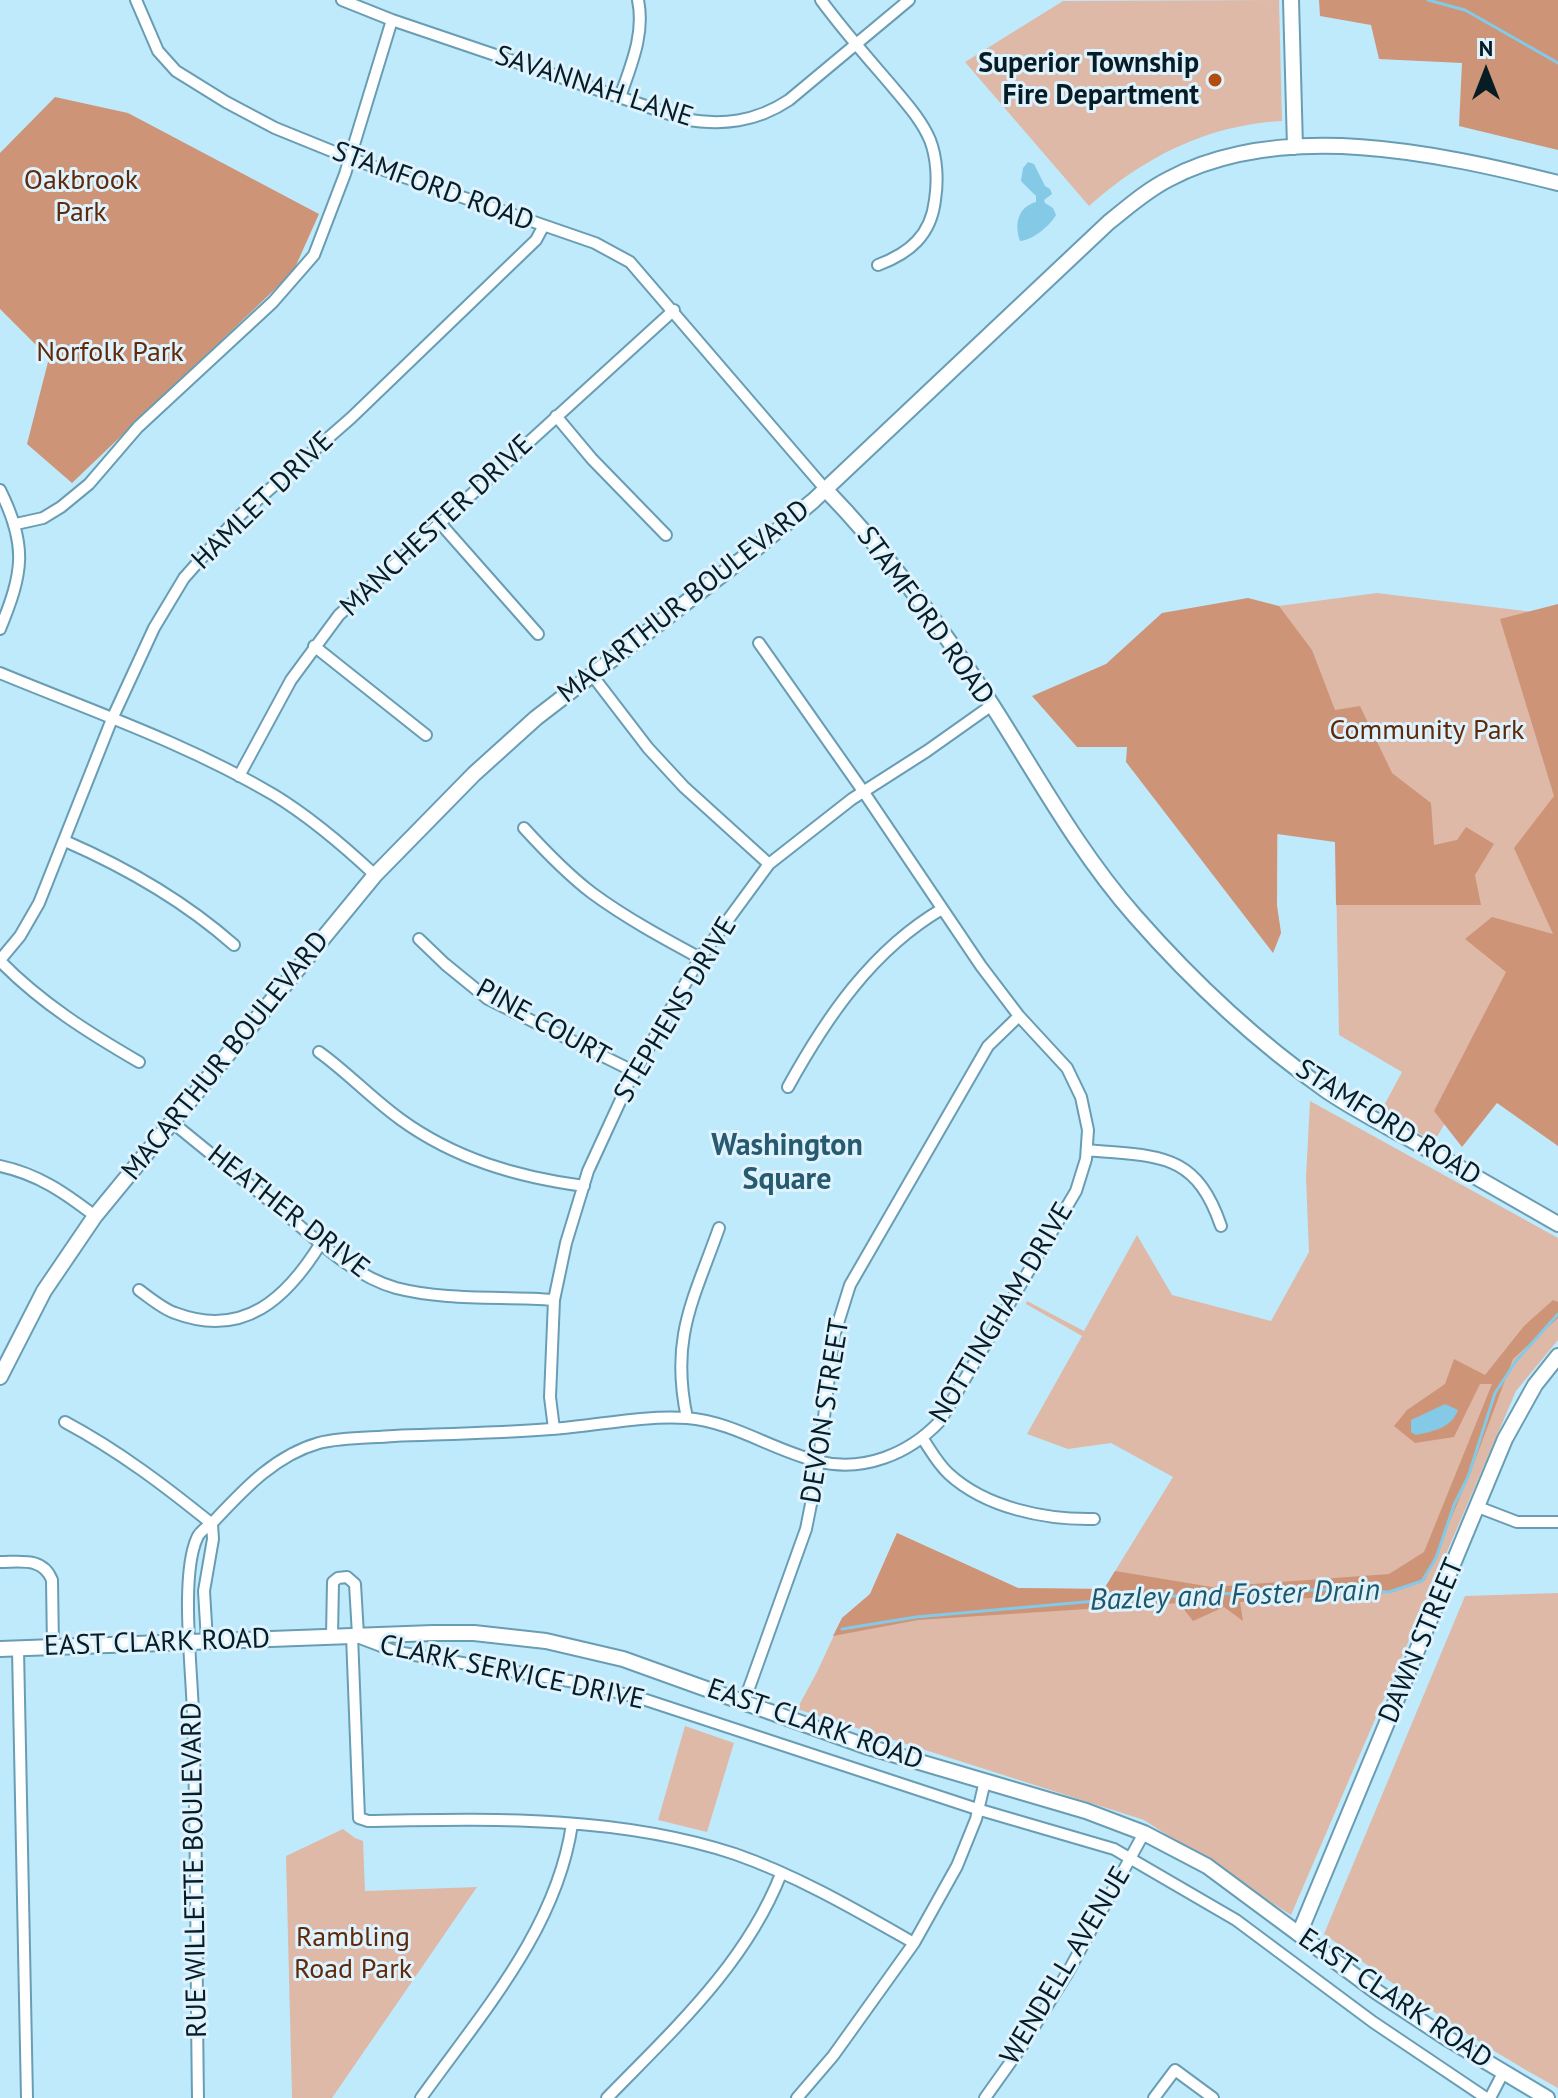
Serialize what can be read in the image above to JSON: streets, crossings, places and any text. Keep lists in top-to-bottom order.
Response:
{
  "streets": {
    "street": [
      "SAVANNAH LANE",
      "STAMFORD ROAD",
      "HAMLET DRIVE",
      "MANCHESTER DRIVE",
      "MACARTHUR BOULEVARD",
      "STEPHENS DRIVE",
      "PINE COURT",
      "HEATHER DRIVE",
      "NOTTINGHAM DRIVE",
      "DEVON STREET",
      "DAWN STREET",
      "EAST CLARK ROAD",
      "CLARK SERVICE DRIVE",
      "RUE WILLETTE BOULEVARD",
      "WENDELL AVENUE"
    ]
  },
  "crossings": [
    ["STAMFORD ROAD", "HAMLET DRIVE"],
    ["STAMFORD ROAD", "MANCHESTER DRIVE"],
    ["STAMFORD ROAD", "MACARTHUR BOULEVARD"],
    ["STAMFORD ROAD", "STEPHENS DRIVE"],
    ["MACARTHUR BOULEVARD", "HEATHER DRIVE"],
    ["STEPHENS DRIVE", "PINE COURT"],
    ["STEPHENS DRIVE", "HEATHER DRIVE"],
    ["STEPHENS DRIVE", "NOTTINGHAM DRIVE"],
    ["NOTTINGHAM DRIVE", "DEVON STREET"],
    ["NOTTINGHAM DRIVE", "EAST CLARK ROAD"],
    ["NOTTINGHAM DRIVE", "RUE WILLETTE BOULEVARD"],
    ["DEVON STREET", "EAST CLARK ROAD"],
    ["DAWN STREET", "EAST CLARK ROAD"],
    ["EAST CLARK ROAD", "CLARK SERVICE DRIVE"],
    ["EAST CLARK ROAD", "RUE WILLETTE BOULEVARD"],
    ["EAST CLARK ROAD", "WENDELL AVENUE"],
    ["CLARK SERVICE DRIVE", "WENDELL AVENUE"]
  ],
  "districts": ["Washington Square"],
  "water": ["Bazley and Foster Drain"],
  "parks": [
    "Oakbrook Park",
    "Norfolk Park",
    "Community Park",
    "Rambling Road Park"
  ],
  "places": ["Superior Township Fire Department"],
  "north": "top"
}
